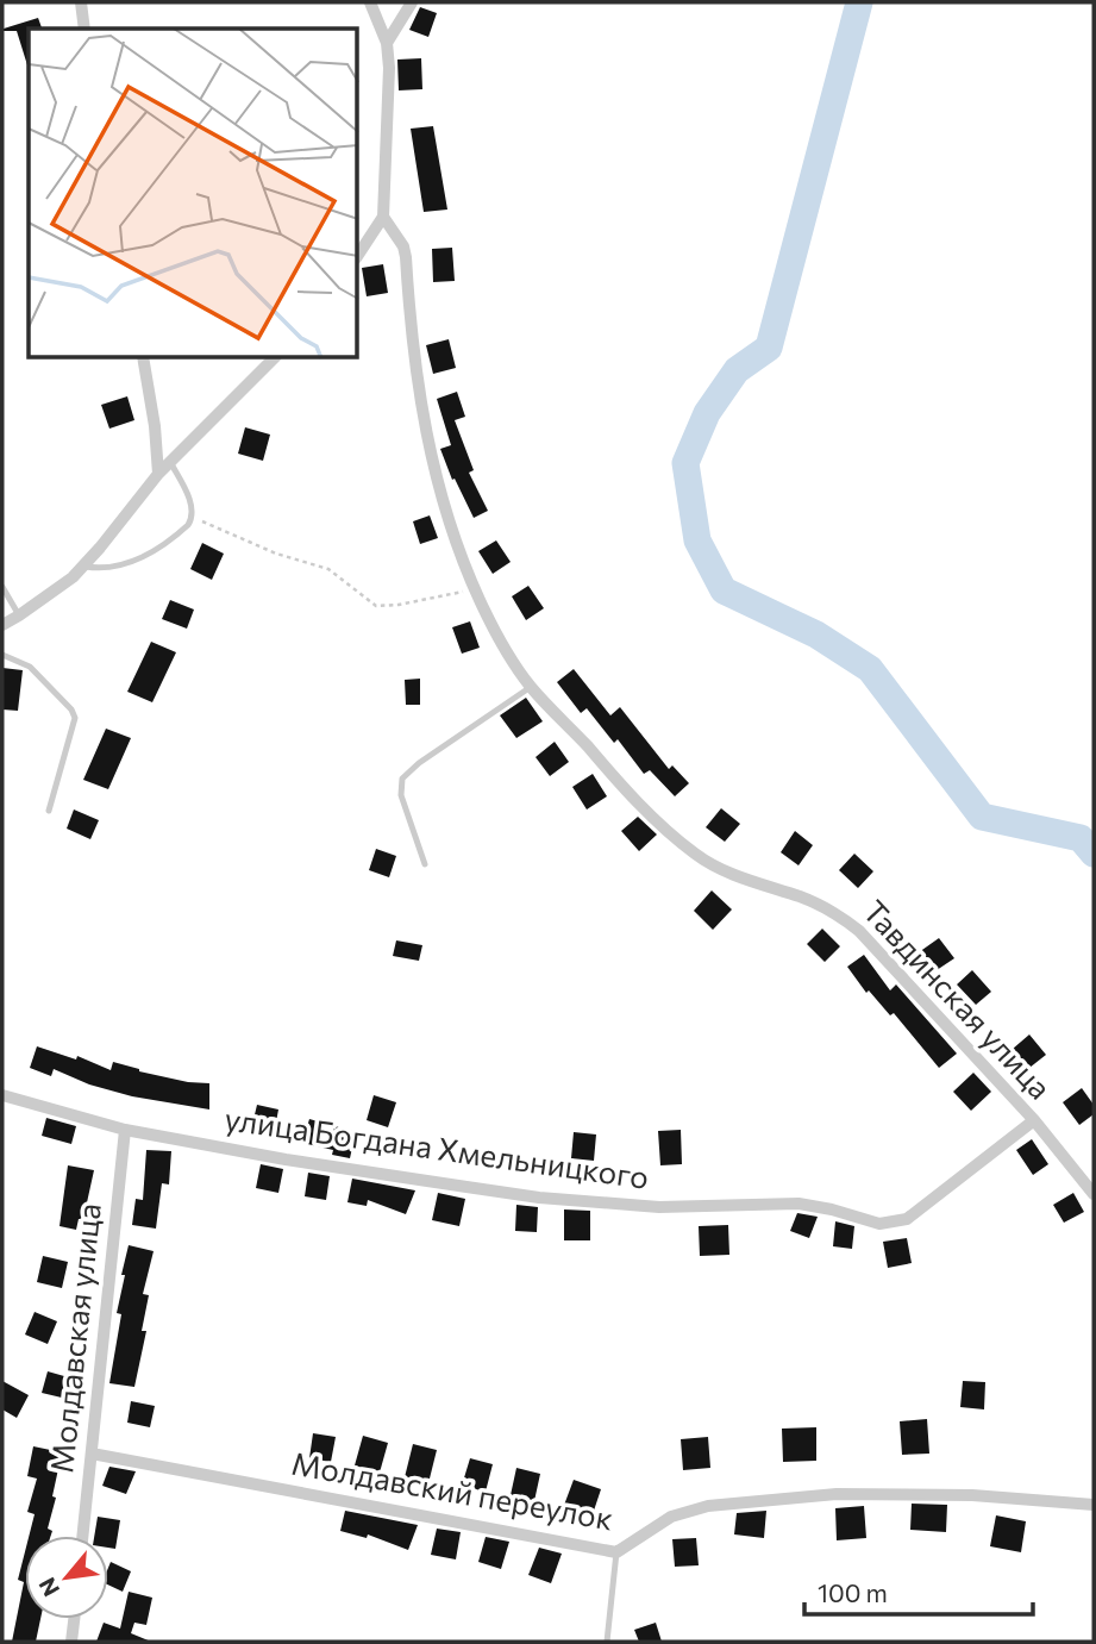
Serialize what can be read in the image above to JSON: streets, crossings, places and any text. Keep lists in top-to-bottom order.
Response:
{
  "streets": {
    "street": [
      "Тавдинская улица",
      "улица Богдана Хмельницкого",
      "Молдавская улица",
      "Молдавский переулок"
    ]
  },
  "crossings": [
    ["Тавдинская улица", "улица Богдана Хмельницкого"],
    ["улица Богдана Хмельницкого", "Молдавская улица"],
    ["Молдавская улица", "Молдавский переулок"]
  ],
  "scale_bar": "100 m",
  "north": "bottom left"
}
